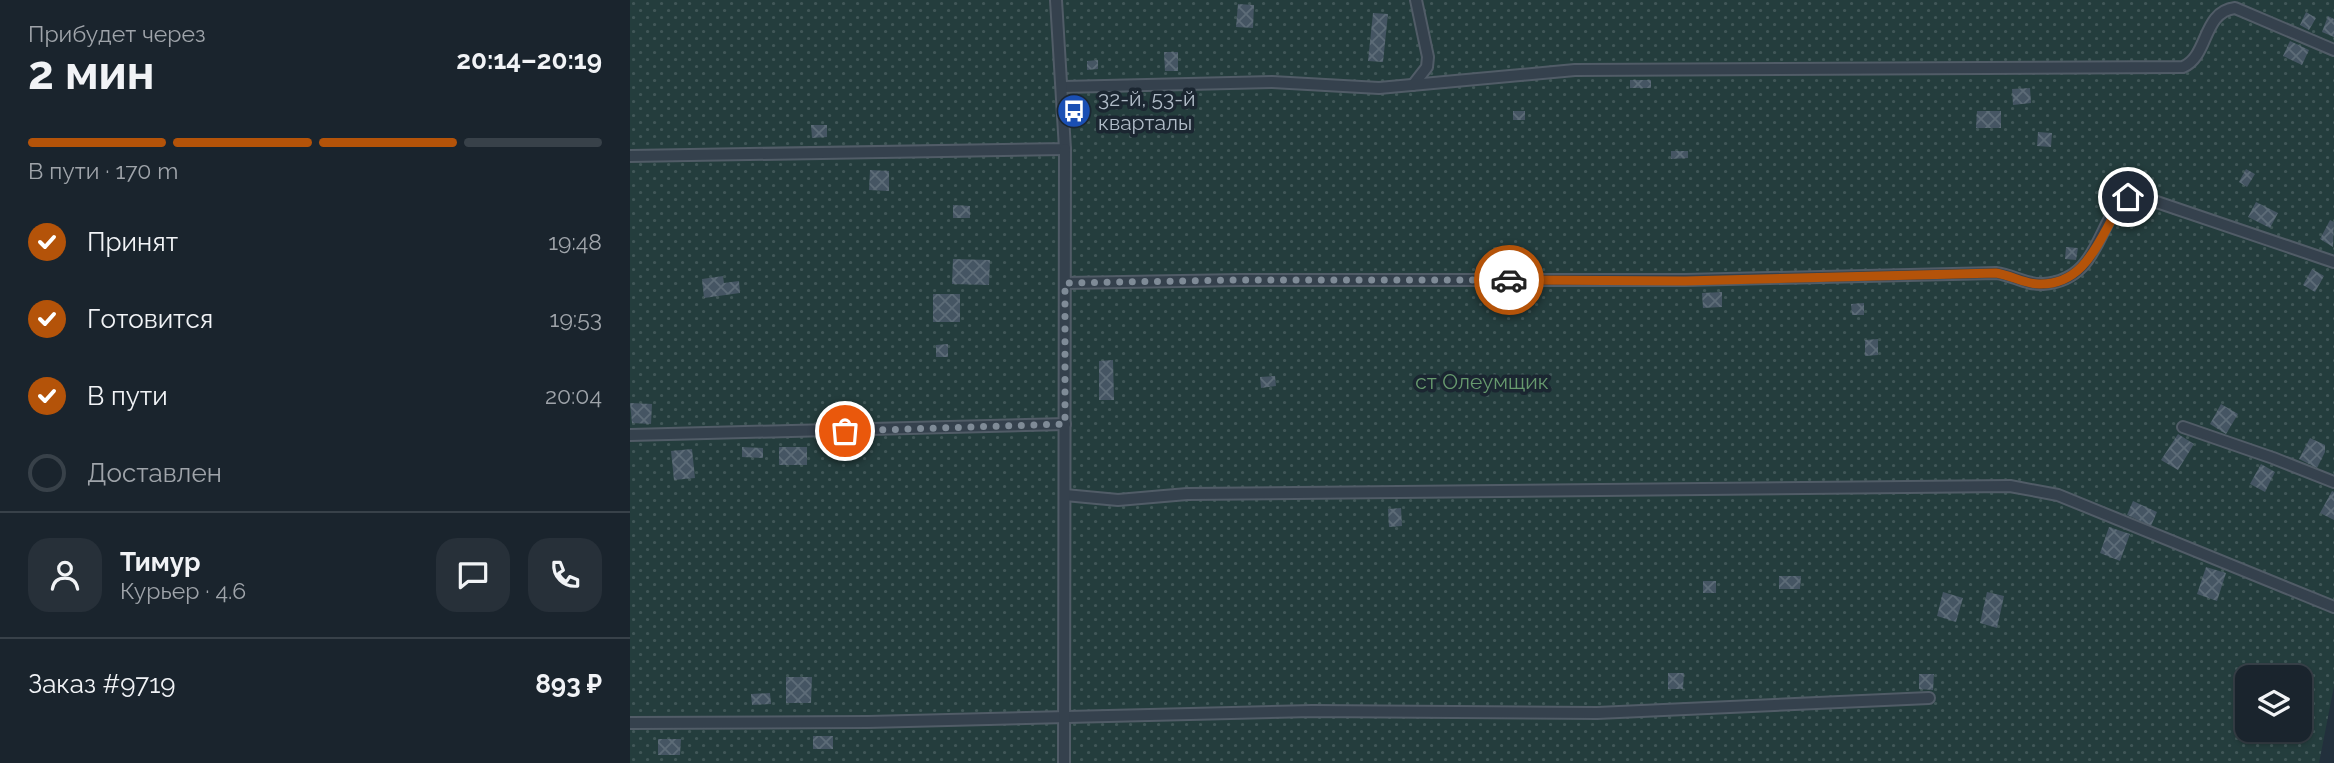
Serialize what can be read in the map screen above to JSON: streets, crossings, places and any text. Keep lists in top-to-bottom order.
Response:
{
  "parks": ["ст Олеумщик"],
  "places": {
    "bus stop": ["32-й, 53-й кварталы"]
  },
  "page": {
    "heading": ["2 мин", "Прибудет через", "20:14–20:19"],
    "panel": [
      "Тимур",
      "Курьер · 4.6",
      "Заказ #9719",
      "893 ₽"
    ],
    "bar": "В пути · 170 m",
    "list": [
      ["Принят", "19:48"],
      ["Готовится", "19:53"],
      ["В пути", "20:04"],
      "Доставлен"
    ]
  }
}
